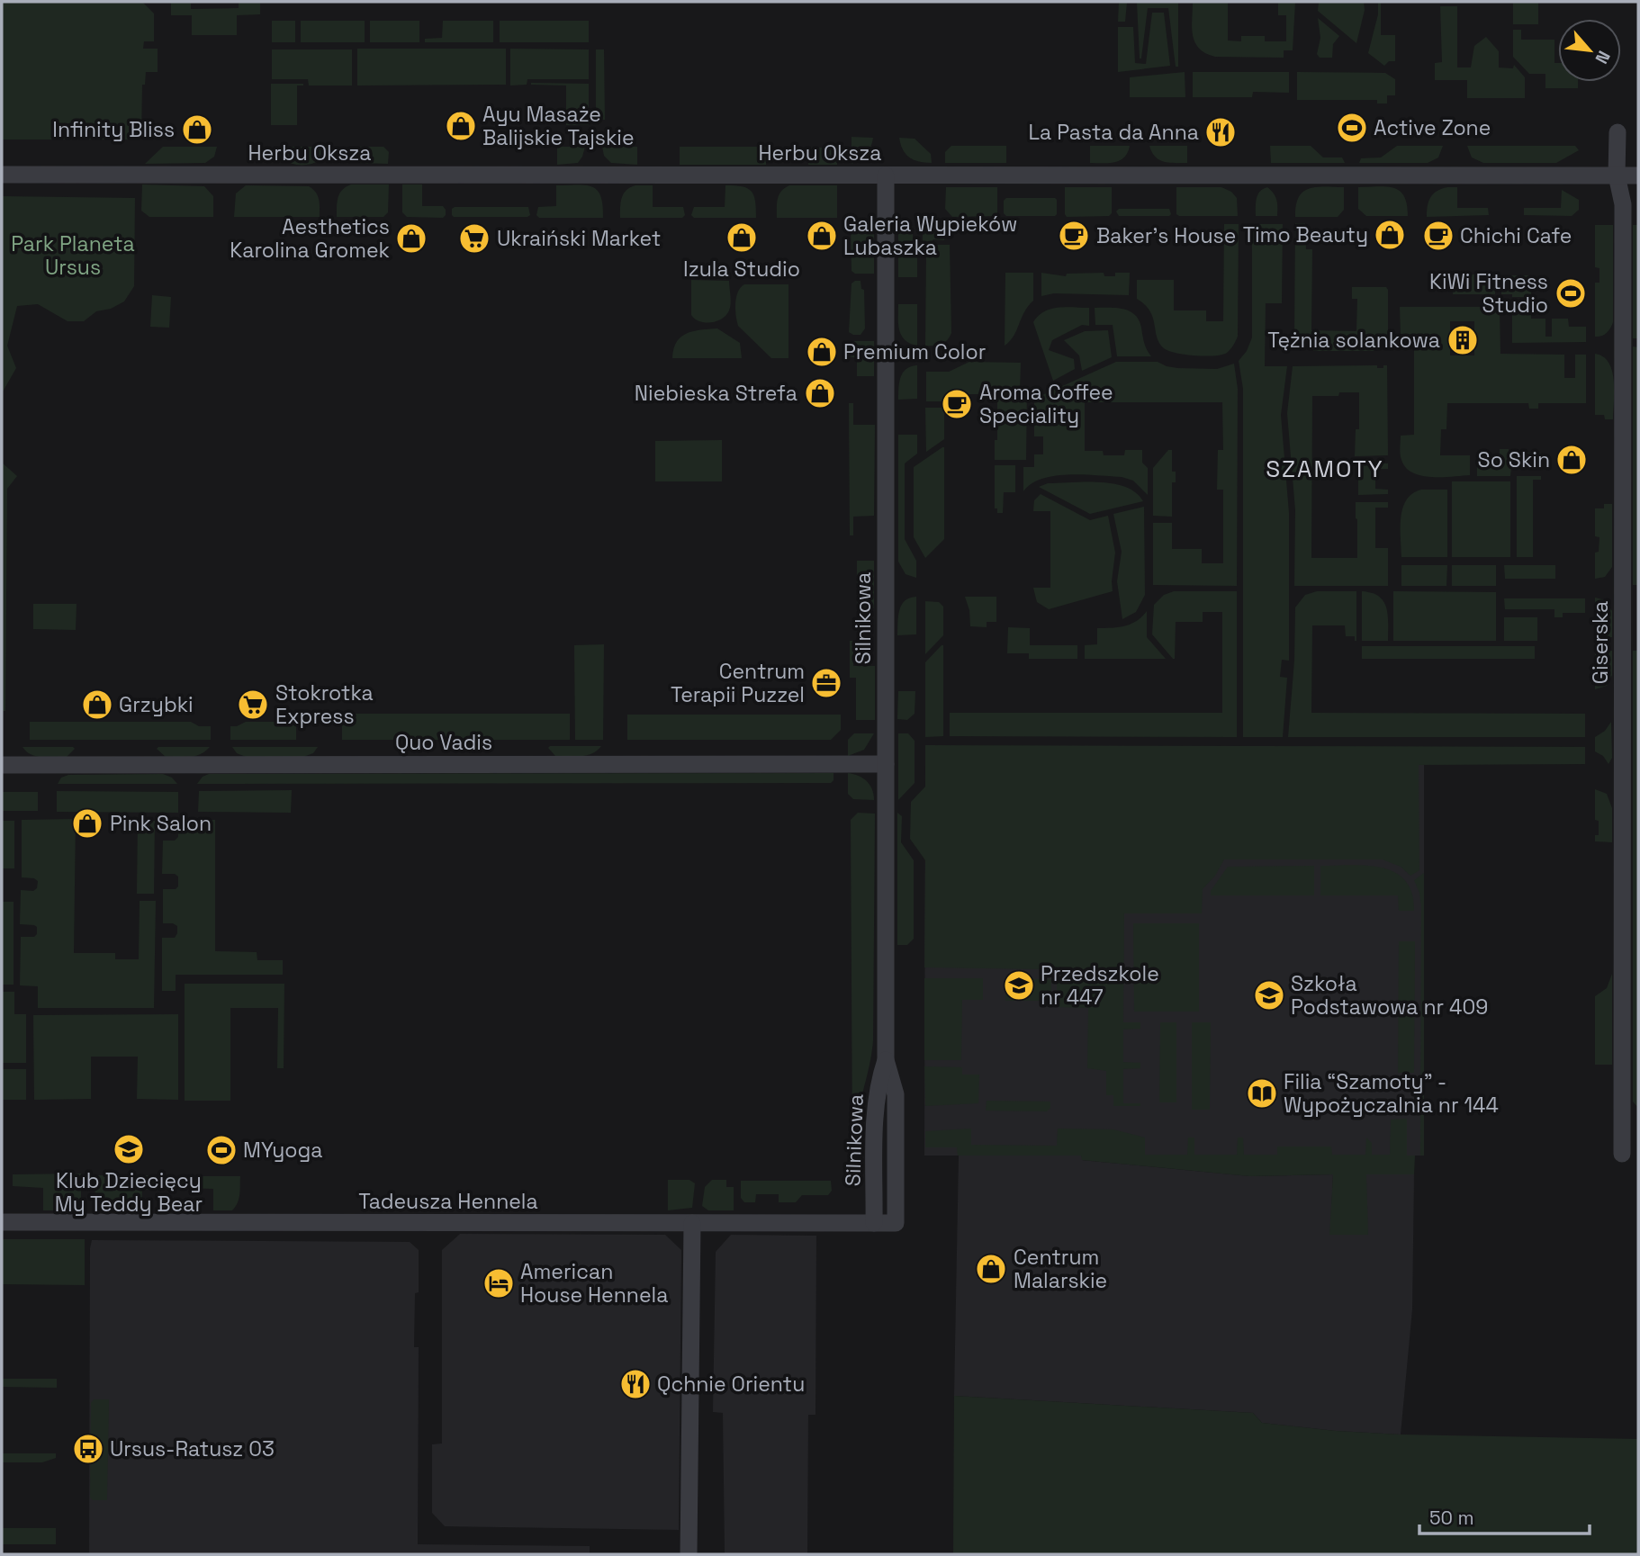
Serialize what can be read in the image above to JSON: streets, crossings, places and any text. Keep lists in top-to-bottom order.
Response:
{
  "streets": {
    "street": [
      "Herbu Oksza",
      "Silnikowa",
      "Giserska",
      "Quo Vadis",
      "Tadeusza Hennela"
    ]
  },
  "crossings": [
    ["Herbu Oksza", "Silnikowa"],
    ["Herbu Oksza", "Giserska"],
    ["Silnikowa", "Quo Vadis"],
    ["Silnikowa", "Tadeusza Hennela"]
  ],
  "districts": ["SZAMOTY"],
  "parks": ["Park Planeta Ursus"],
  "places": {
    "shop": [
      "Ayu Masaże Balijskie Tajskie",
      "Infinity Bliss",
      "Timo Beauty",
      "Galeria Wypieków Lubaszka",
      "Izula Studio",
      "Aesthetics Karolina Gromek",
      "Premium Color",
      "Niebieska Strefa",
      "So Skin",
      "Grzybki",
      "Pink Salon",
      "Centrum Malarskie"
    ],
    "sports": ["Active Zone", "KiWi Fitness Studio", "MYyoga"],
    "restaurant": ["La Pasta da Anna", "Qchnie Orientu"],
    "cafe": ["Baker's House", "Chichi Cafe", "Aroma Coffee Speciality"],
    "supermarket": ["Ukraiński Market", "Stokrotka Express"],
    "building": ["Tężnia solankowa"],
    "office": ["Centrum Terapii Puzzel"],
    "school or university": ["Przedszkole nr 447", "Szkoła Podstawowa nr 409", "Klub Dziecięcy My Teddy Bear"],
    "library": ["Filia “Szamoty” - Wypożyczalnia nr 144"],
    "hotel": ["American House Hennela"],
    "bus stop": ["Ursus-Ratusz 03"]
  },
  "scale_bar": "50 m",
  "north": "bottom right"
}
